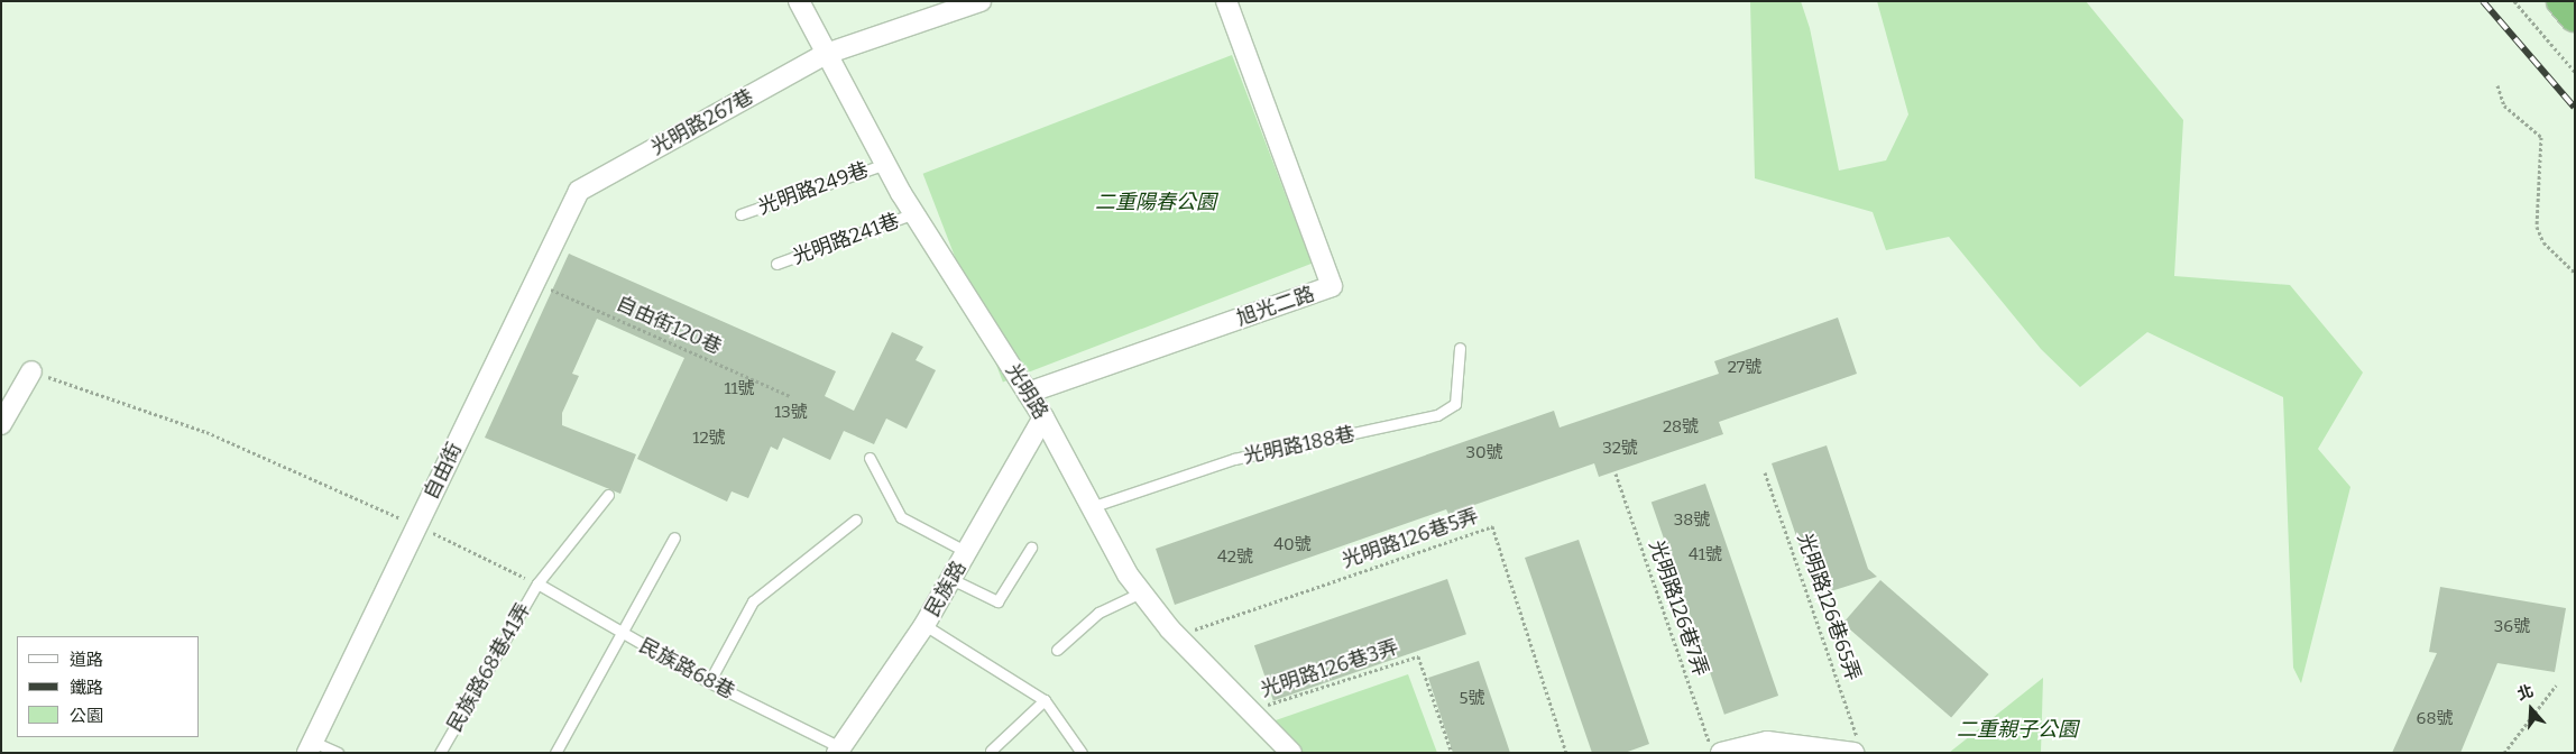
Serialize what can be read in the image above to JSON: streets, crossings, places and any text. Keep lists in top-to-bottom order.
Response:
{
  "streets": {
    "street": [
      "光明路267巷",
      "旭光二路",
      "光明路",
      "自由街",
      "民族路"
    ],
    "lane": [
      "光明路249巷",
      "光明路241巷",
      "光明路188巷",
      "民族路68巷41弄",
      "民族路68巷"
    ],
    "path": [
      "自由街120巷",
      "光明路126巷5弄",
      "光明路126巷65弄",
      "光明路126巷7弄",
      "光明路126巷3弄"
    ]
  },
  "crossings": [
    ["光明路267巷", "光明路"],
    ["光明路267巷", "自由街"],
    ["光明路249巷", "光明路"],
    ["光明路241巷", "光明路"],
    ["旭光二路", "光明路"],
    ["自由街120巷", "自由街"],
    ["光明路", "光明路188巷"],
    ["光明路", "光明路126巷5弄"],
    ["光明路", "民族路"],
    ["光明路", "光明路126巷3弄"],
    ["民族路", "民族路68巷"],
    ["民族路68巷41弄", "民族路68巷"]
  ],
  "parks": ["二重陽春公園", "二重親子公園"],
  "house_numbers": [
    "27號",
    "11號",
    "13號",
    "28號",
    "12號",
    "32號",
    "30號",
    "38號",
    "40號",
    "41號",
    "42號",
    "36號",
    "5號",
    "68號"
  ],
  "legend": ["道路", "鐵路", "公園"],
  "north": "top"
}
